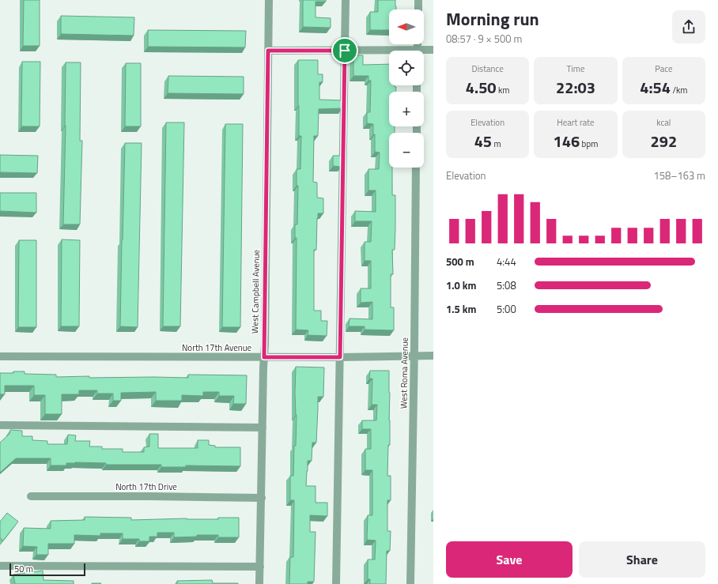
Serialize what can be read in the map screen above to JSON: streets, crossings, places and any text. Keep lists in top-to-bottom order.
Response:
{
  "streets": {
    "street": [
      "West Campbell Avenue",
      "North 17th Avenue",
      "West Roma Avenue",
      "North 17th Drive"
    ]
  },
  "crossings": [
    ["West Campbell Avenue", "North 17th Avenue"],
    ["West Campbell Avenue", "North 17th Drive"],
    ["North 17th Avenue", "West Roma Avenue"]
  ],
  "scale_bar": "50 m",
  "north": "left",
  "page": {
    "heading": ["Morning run", "08:57 · 9 × 500 m"],
    "map_buttons": ["+", "−"],
    "stats": [
      ["Distance", "4.50 km"],
      ["Time", "22:03"],
      ["Pace", "4:54 /km"],
      ["Elevation", "45 m"],
      ["Heart rate", "146 bpm"],
      ["kcal", "292"]
    ],
    "chart": ["Elevation", "158–163 m"],
    "list": [
      {
        "name": "500 m",
        "note": "4:44"
      },
      {
        "name": "1.0 km",
        "note": "5:08"
      },
      {
        "name": "1.5 km",
        "note": "5:00"
      }
    ],
    "buttons": ["Save", "Share"],
    "scale": "50 m"
  }
}
